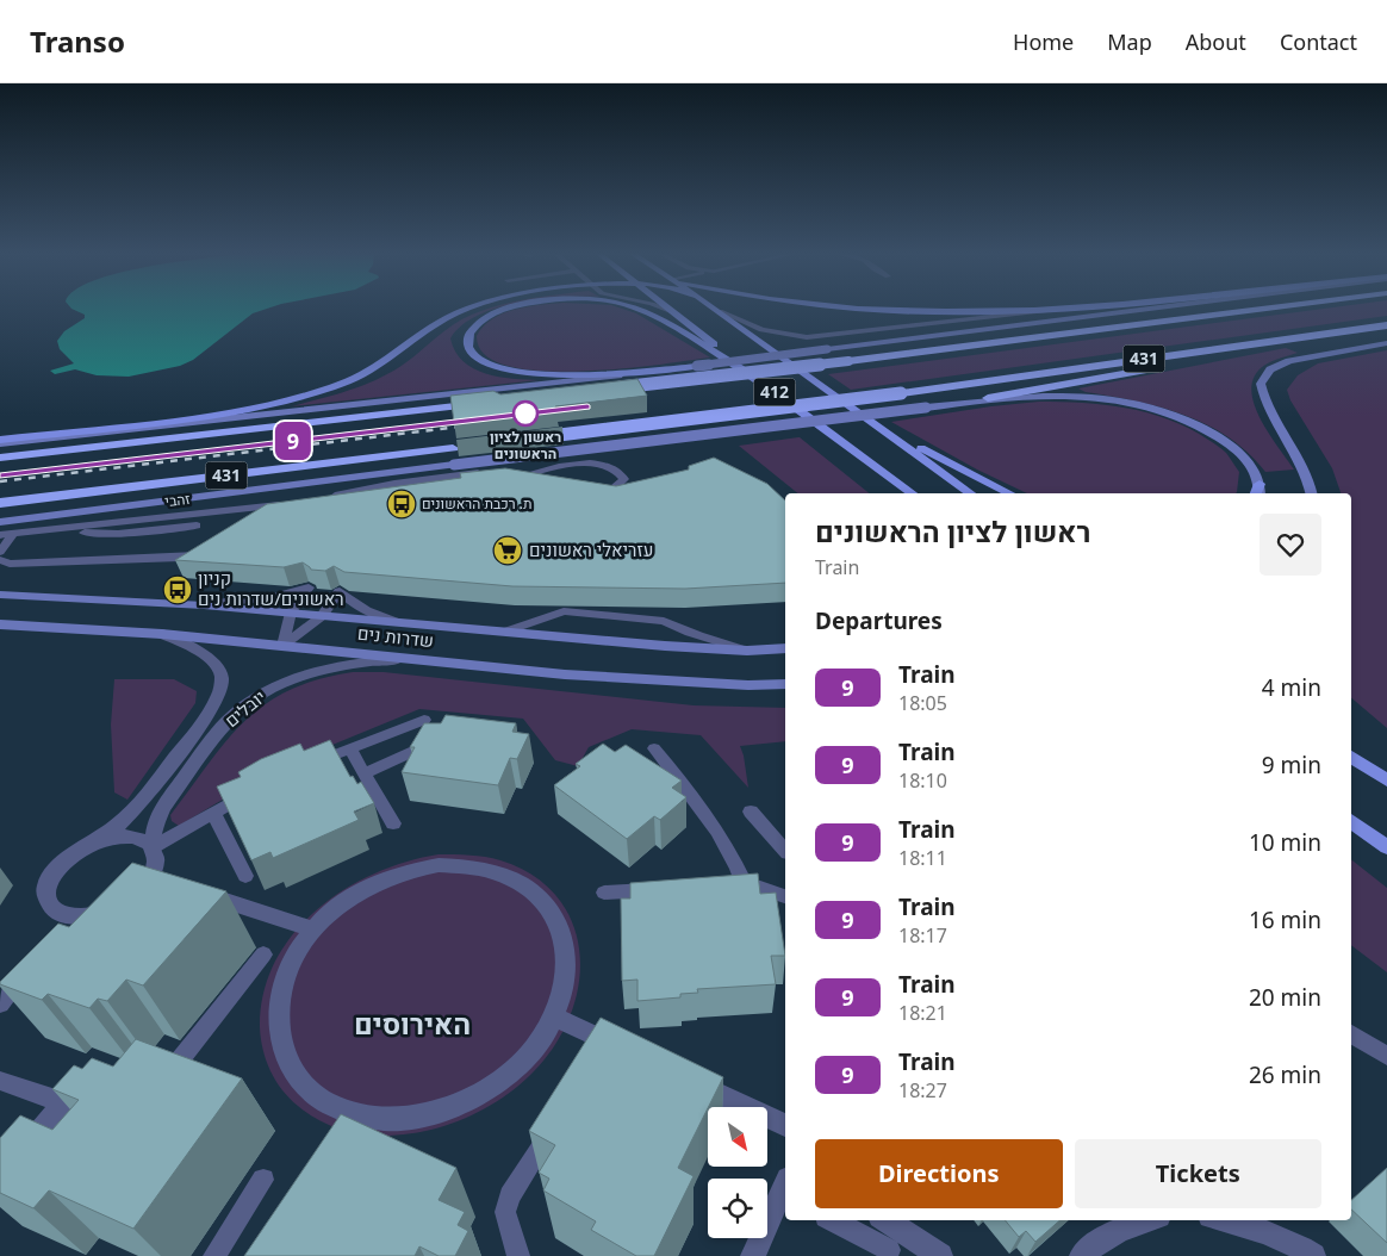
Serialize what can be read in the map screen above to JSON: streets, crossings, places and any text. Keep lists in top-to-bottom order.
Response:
{
  "streets": {
    "highway": ["431"],
    "main road": ["412", "שדרות נים"],
    "street": ["יובלים"],
    "lane": ["זהבי"]
  },
  "crossings": [
    ["שדרות נים", "יובלים"]
  ],
  "districts": ["האירוסים"],
  "places": {
    "other": ["ראשון לציון הראשונים"],
    "bus stop": ["ת. רכבת הראשונים", "קניון ראשונים/שדרות נים"],
    "supermarket": ["עזריאלי ראשונים"]
  },
  "north": "bottom right",
  "page": {
    "header": "Transo",
    "nav": [
      "Home",
      "Map",
      "About",
      "Contact"
    ],
    "on_map": "9",
    "heading": [
      ["ראשון לציון הראשונים", "Train"],
      "Departures"
    ],
    "list": [
      {
        "mark": "9",
        "name": "Train",
        "note": "18:05",
        "value": "4 min"
      },
      {
        "mark": "9",
        "name": "Train",
        "note": "18:10",
        "value": "9 min"
      },
      {
        "mark": "9",
        "name": "Train",
        "note": "18:11",
        "value": "10 min"
      },
      {
        "mark": "9",
        "name": "Train",
        "note": "18:17",
        "value": "16 min"
      },
      {
        "mark": "9",
        "name": "Train",
        "note": "18:21",
        "value": "20 min"
      },
      {
        "mark": "9",
        "name": "Train",
        "note": "18:27",
        "value": "26 min"
      }
    ],
    "buttons": ["Directions", "Tickets"]
  }
}
